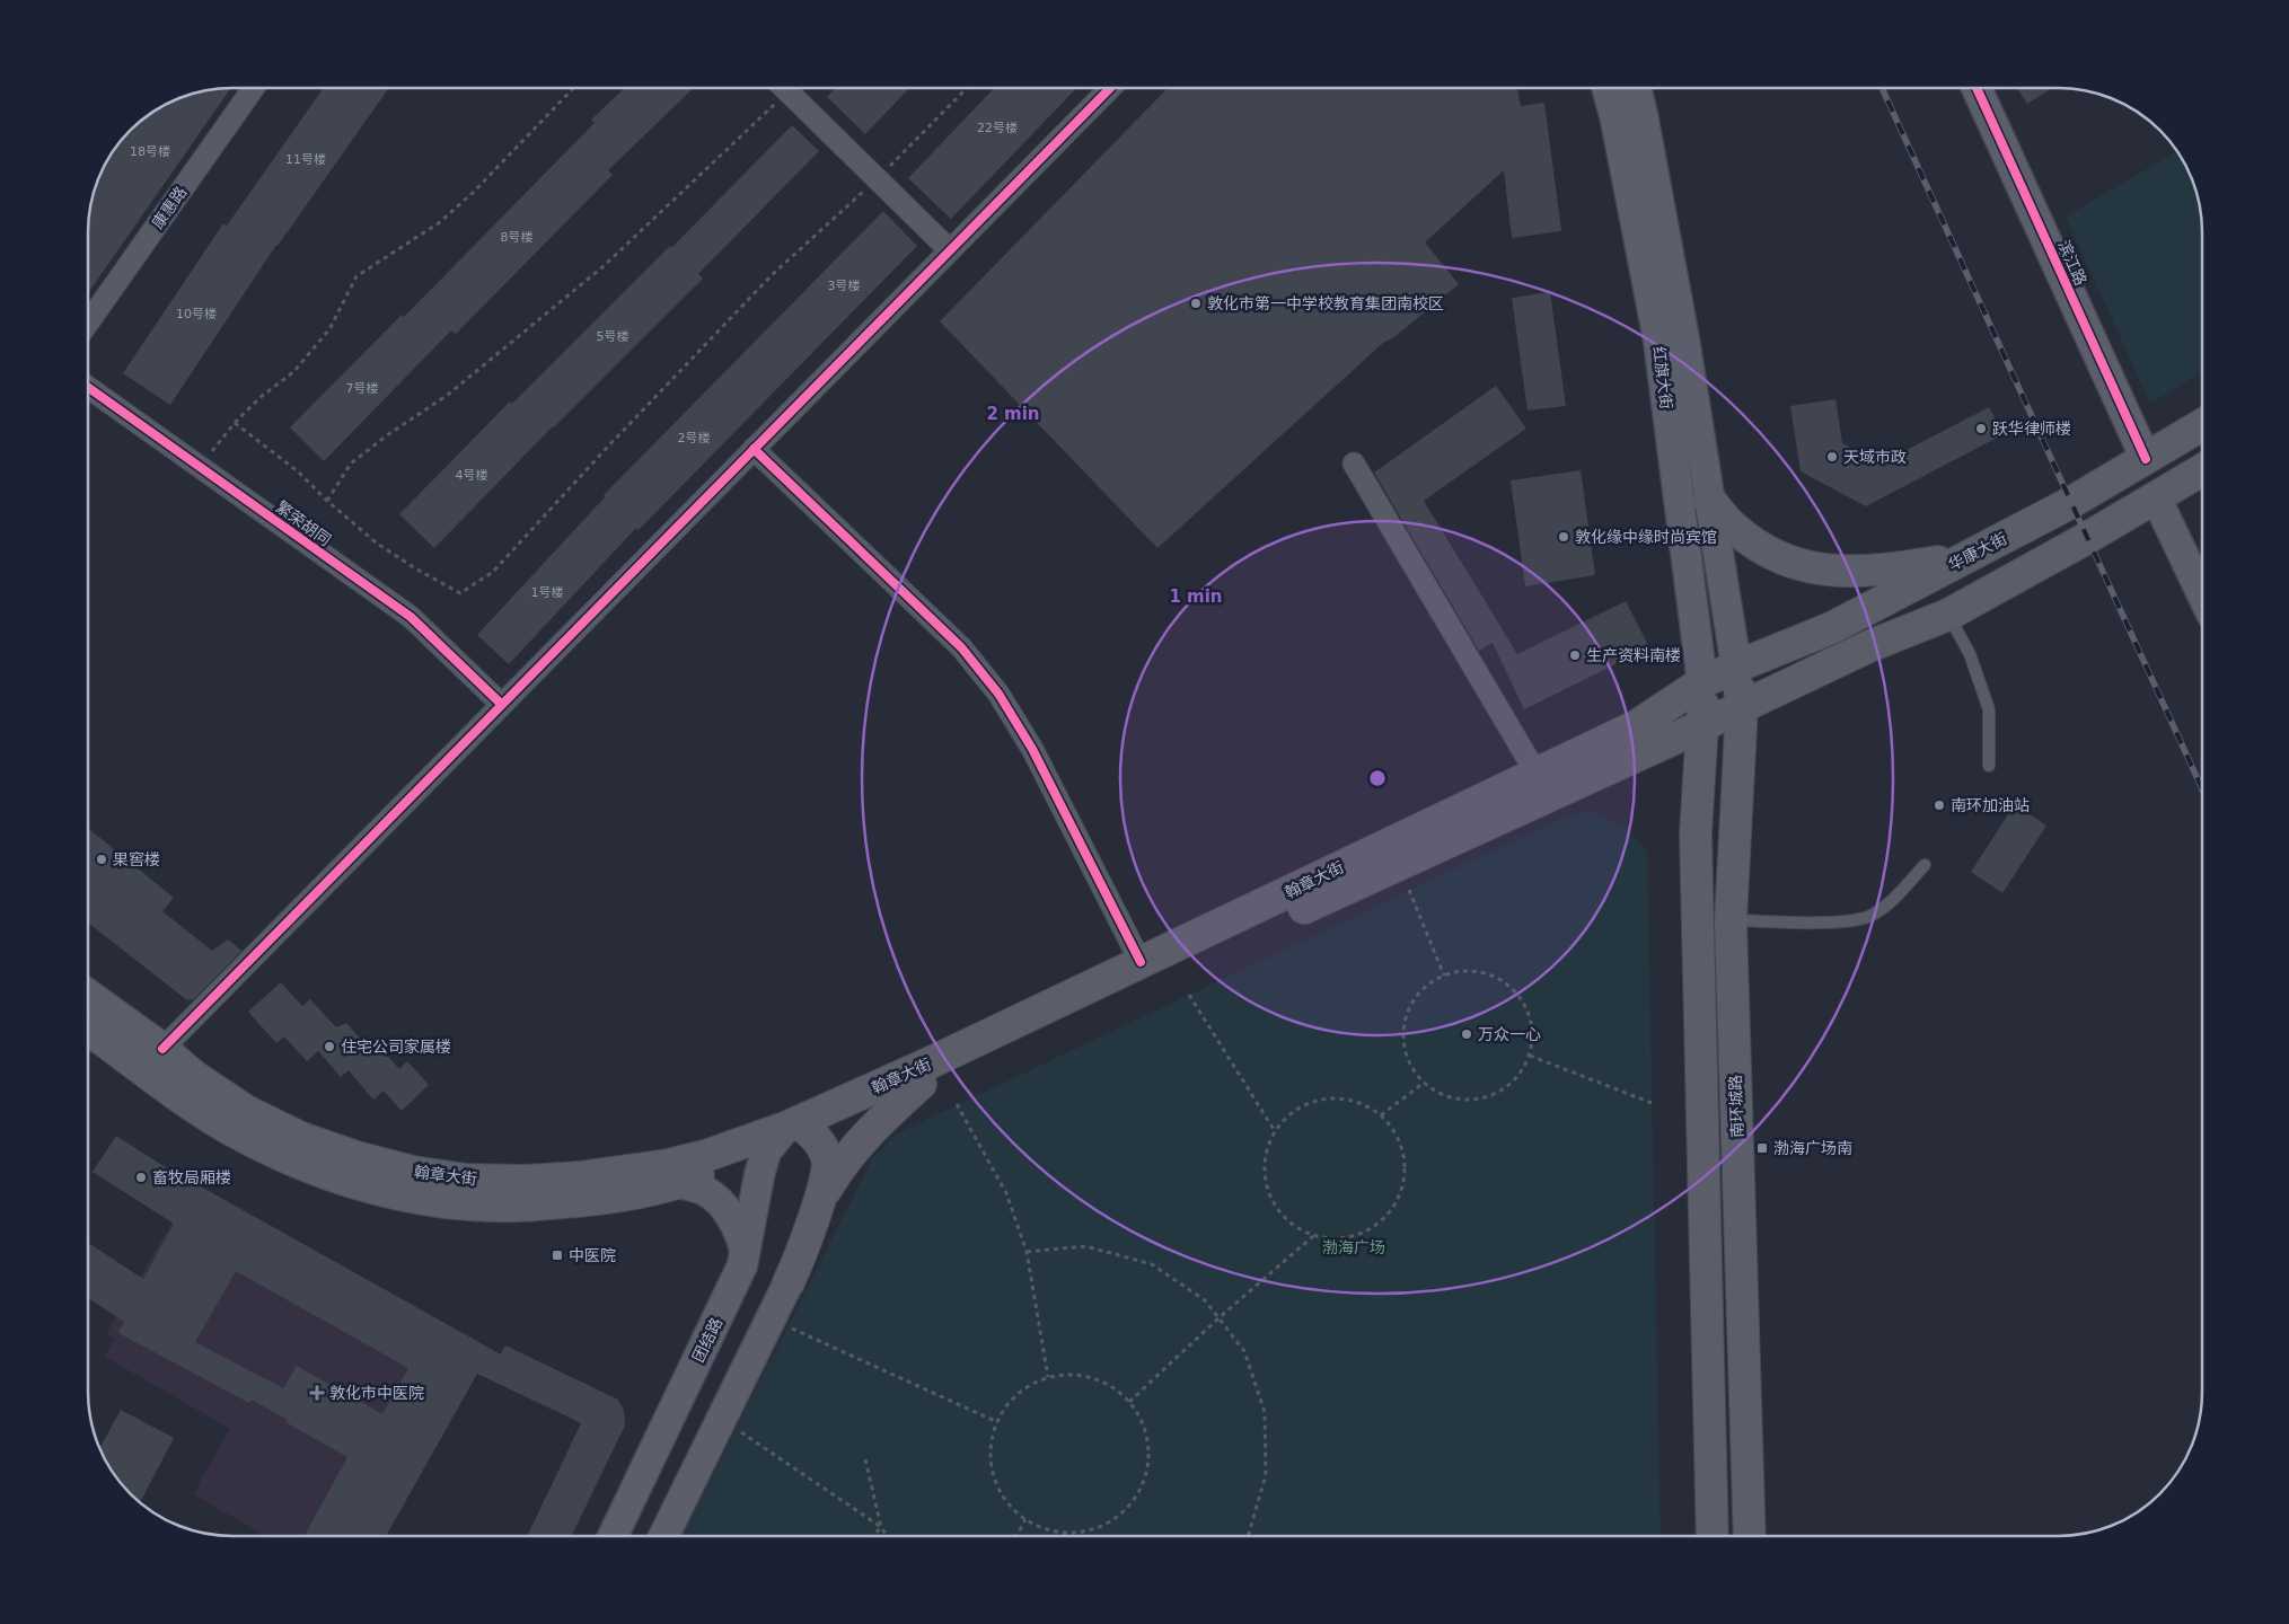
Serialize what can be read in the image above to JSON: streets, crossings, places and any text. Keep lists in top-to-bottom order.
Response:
{
  "streets": {
    "main road": [
      "滨江路",
      "红旗大街",
      "华康大街",
      "翰章大街",
      "南环城路",
      "团结路"
    ],
    "street": ["康惠路", "繁荣胡同"]
  },
  "crossings": [
    ["滨江路", "华康大街"],
    ["红旗大街", "华康大街"],
    ["红旗大街", "翰章大街"],
    ["红旗大街", "南环城路"],
    ["华康大街", "翰章大街"],
    ["华康大街", "南环城路"],
    ["翰章大街", "南环城路"],
    ["翰章大街", "团结路"]
  ],
  "parks": ["渤海广场"],
  "places": {
    "other": [
      "敦化市第一中学校教育集团南校区",
      "跃华律师楼",
      "天域市政",
      "敦化缘中缘时尚宾馆",
      "生产资料南楼",
      "南环加油站",
      "果窖楼",
      "万众一心",
      "住宅公司家属楼",
      "畜牧局厢楼"
    ],
    "transit": ["渤海广场南", "中医院"],
    "health": ["敦化市中医院"]
  },
  "house_numbers": [
    "22号楼",
    "18号楼",
    "11号楼",
    "8号楼",
    "3号楼",
    "10号楼",
    "5号楼",
    "7号楼",
    "2号楼",
    "4号楼",
    "1号楼"
  ],
  "rings": ["2 min", "1 min"]
}
